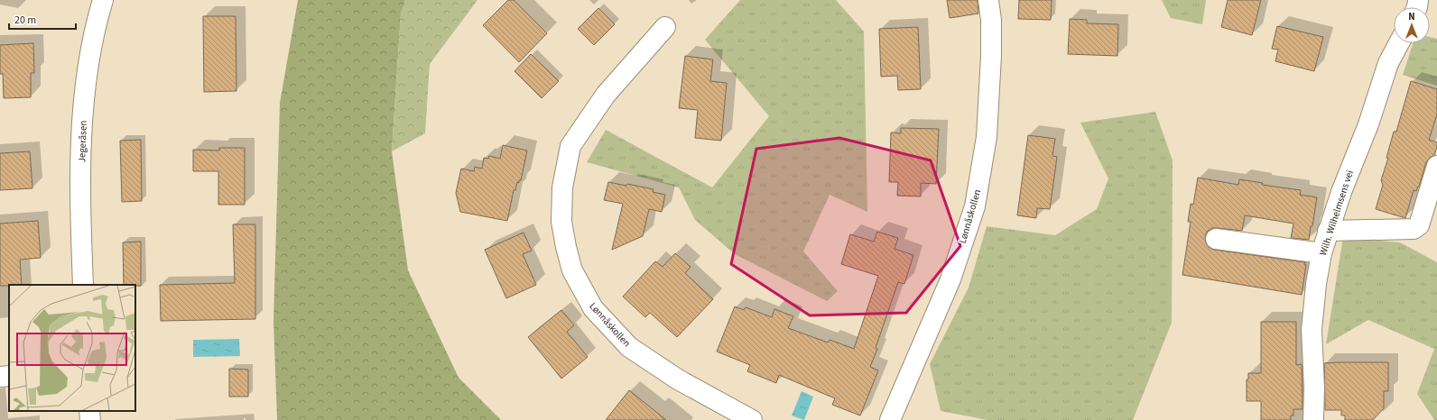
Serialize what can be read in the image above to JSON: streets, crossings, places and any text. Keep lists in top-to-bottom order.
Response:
{
  "streets": {
    "street": ["Jegeråsen", "Wilh. Wilhelmsens vei", "Lønnåskollen"]
  },
  "scale_bar": "20 m",
  "north": "top"
}
